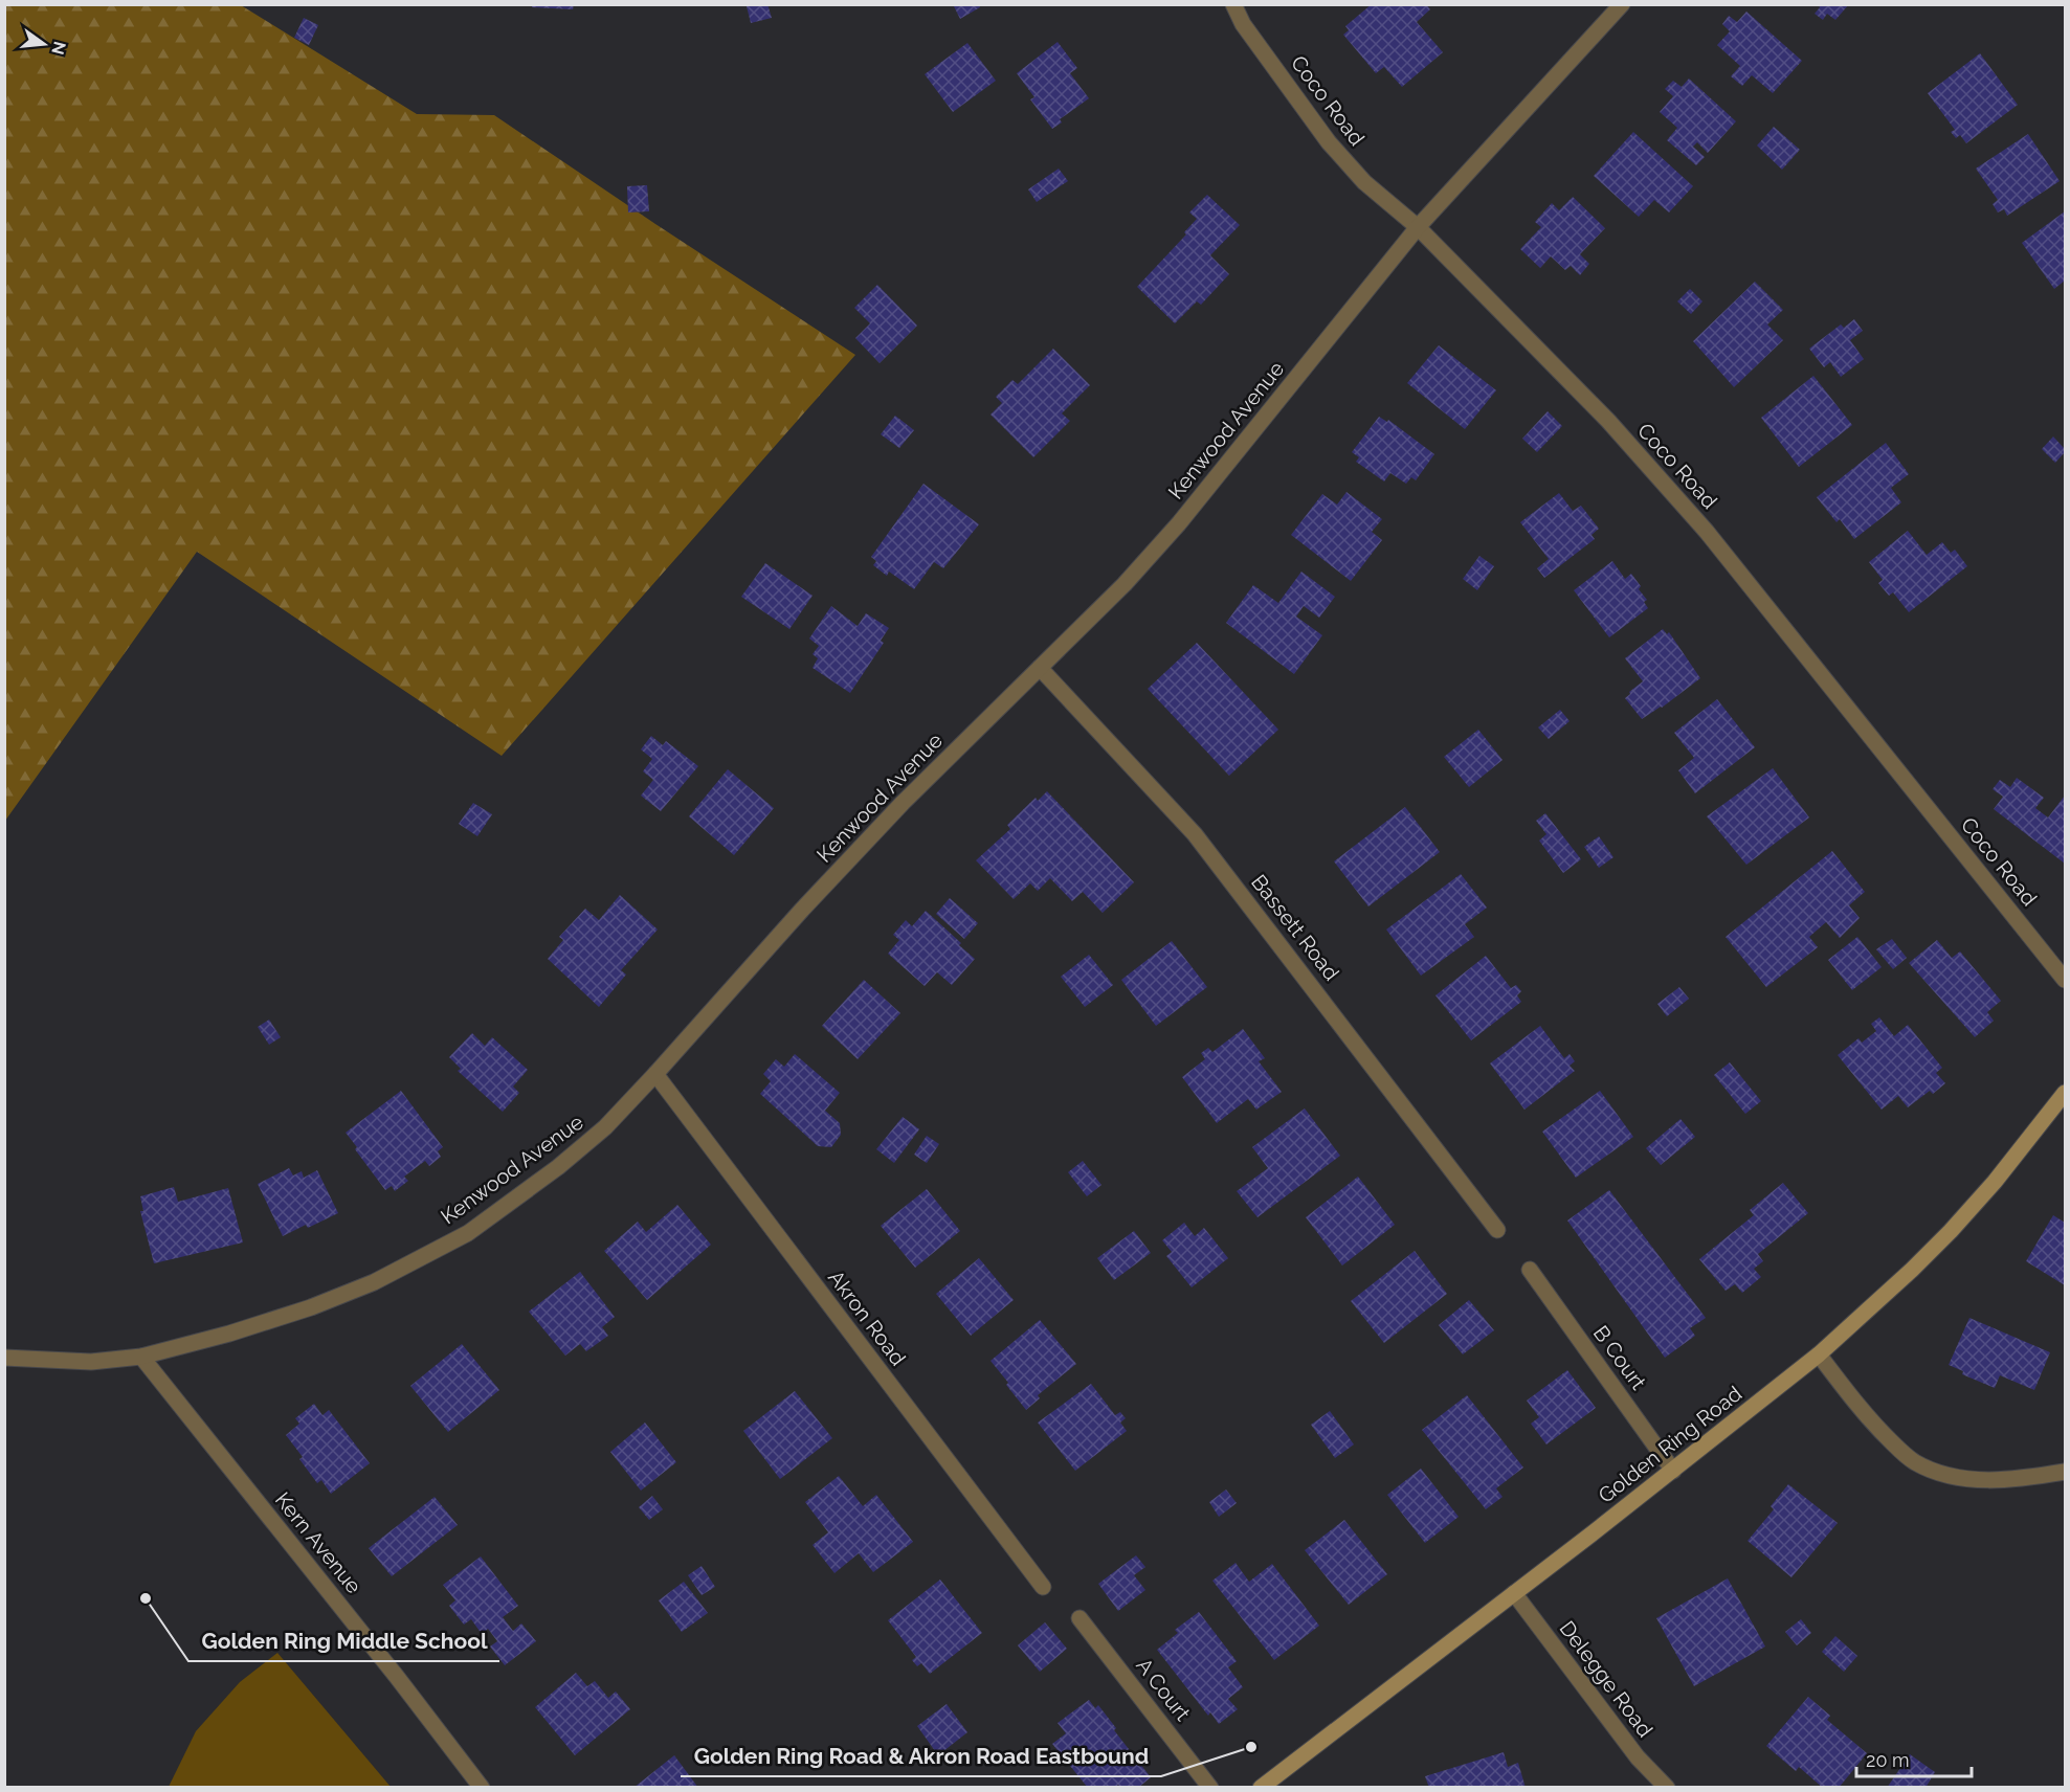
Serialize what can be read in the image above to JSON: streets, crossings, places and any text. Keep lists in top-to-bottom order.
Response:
{
  "streets": {
    "main road": ["Golden Ring Road"],
    "street": [
      "Coco Road",
      "Kenwood Avenue",
      "Bassett Road",
      "Akron Road",
      "B Court",
      "Kern Avenue",
      "Delegge Road",
      "A Court"
    ]
  },
  "crossings": [
    ["Coco Road", "Kenwood Avenue"],
    ["Kenwood Avenue", "Bassett Road"],
    ["Kenwood Avenue", "Akron Road"],
    ["Kenwood Avenue", "Kern Avenue"],
    ["B Court", "Golden Ring Road"],
    ["Golden Ring Road", "Delegge Road"]
  ],
  "places": ["Golden Ring Middle School", "Golden Ring Road & Akron Road Eastbound"],
  "scale_bar": "20 m",
  "north": "right"
}
